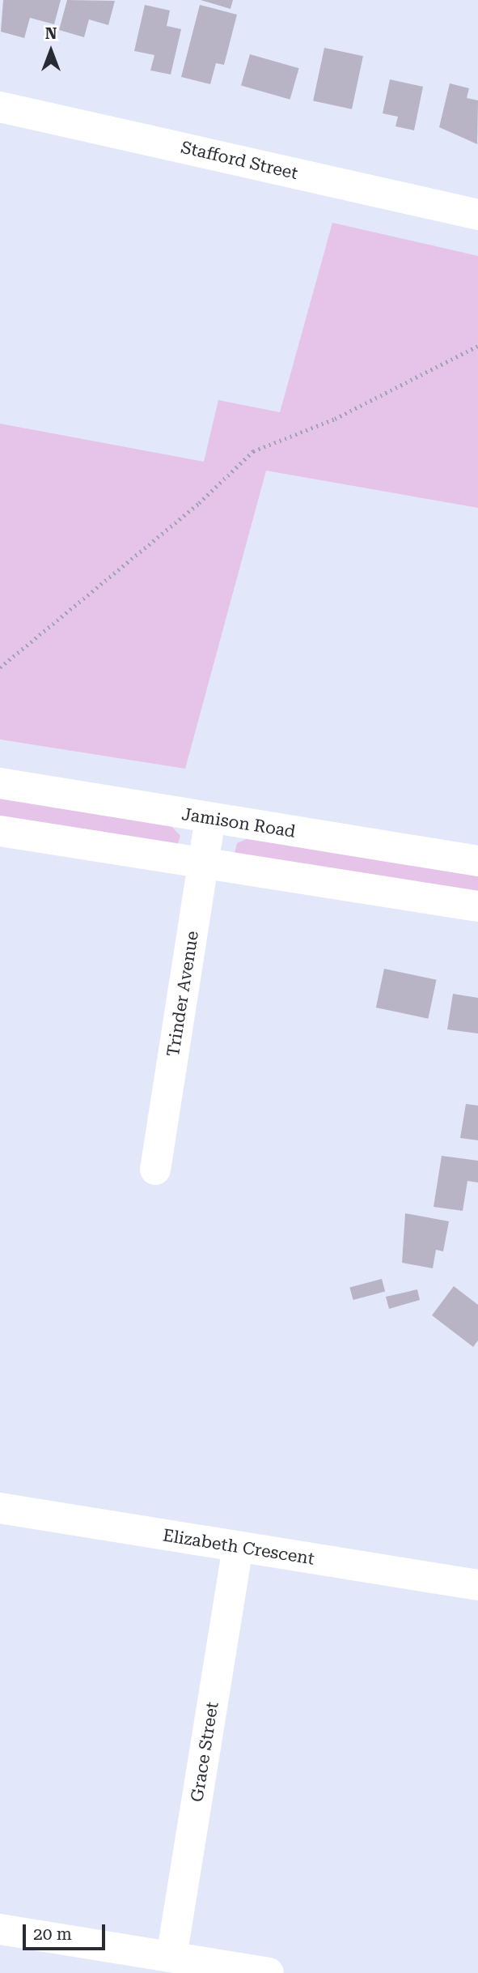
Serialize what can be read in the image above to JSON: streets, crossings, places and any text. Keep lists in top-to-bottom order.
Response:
{
  "streets": {
    "street": [
      "Stafford Street",
      "Jamison Road",
      "Trinder Avenue",
      "Elizabeth Crescent",
      "Grace Street"
    ]
  },
  "crossings": [
    ["Jamison Road", "Trinder Avenue"],
    ["Elizabeth Crescent", "Grace Street"]
  ],
  "scale_bar": "20 m",
  "north": "top"
}
